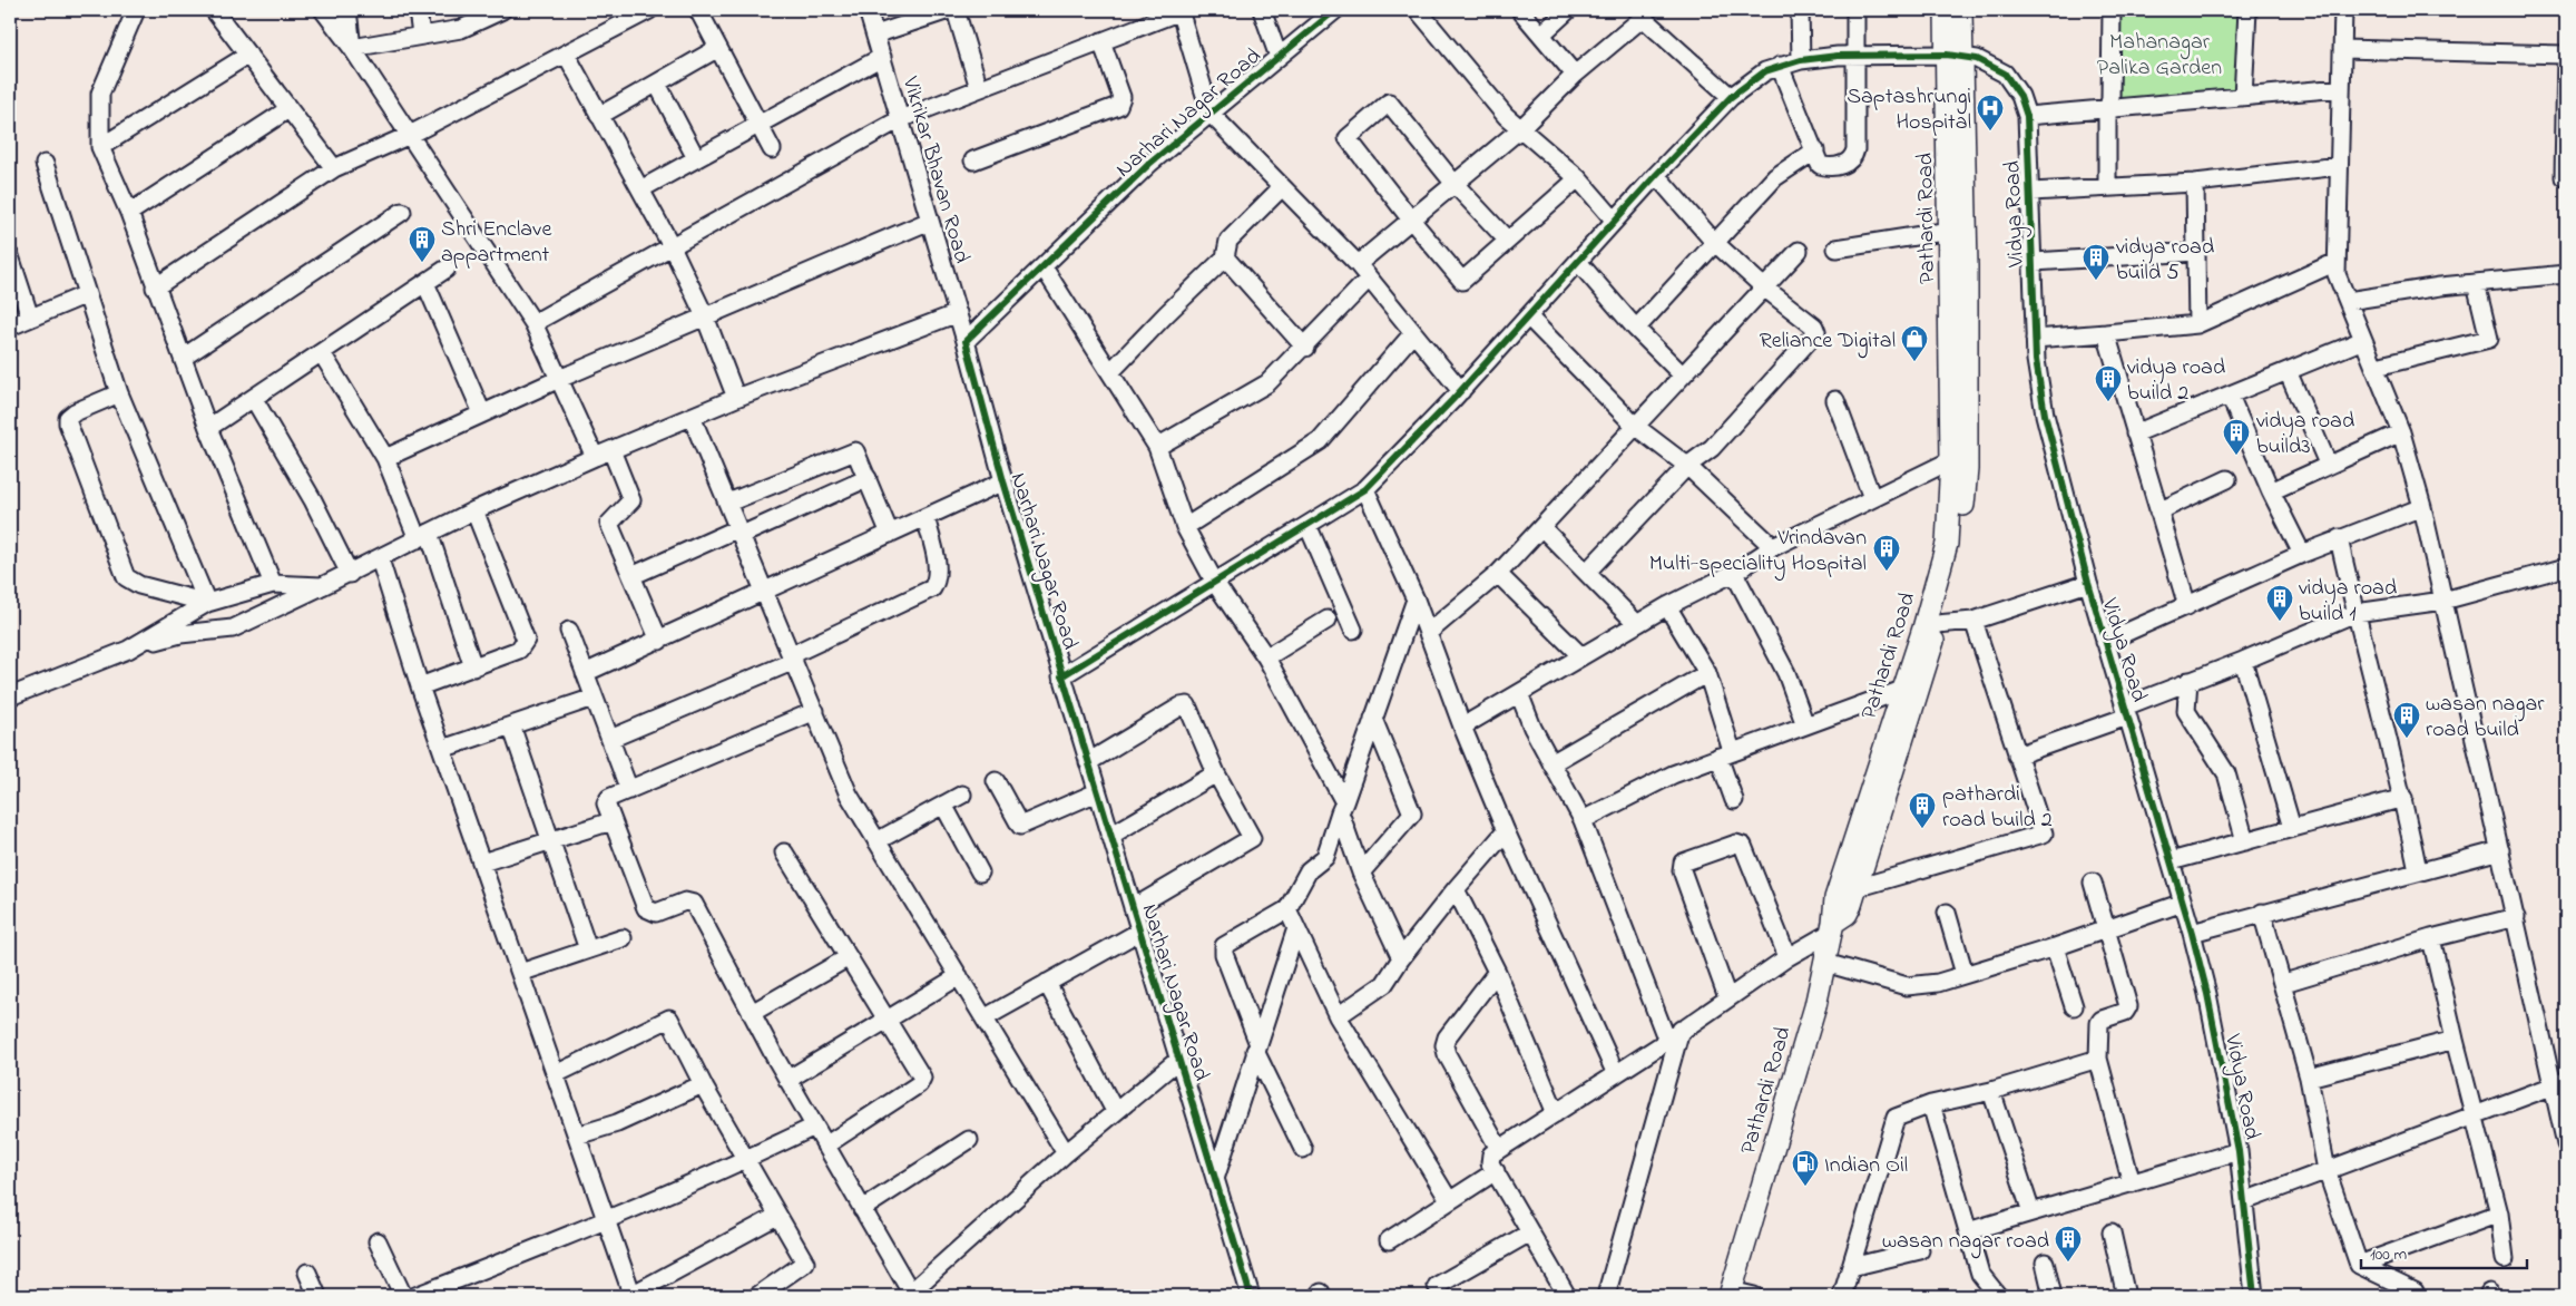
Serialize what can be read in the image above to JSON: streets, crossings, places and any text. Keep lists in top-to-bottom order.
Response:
{
  "streets": {
    "main road": ["Pathardi Road"],
    "street": ["Narhari Nagar Road", "Vikrikar Bhavan Road", "Vidya Road"]
  },
  "crossings": [
    ["Narhari Nagar Road", "Vikrikar Bhavan Road"],
    ["Narhari Nagar Road", "Vidya Road"],
    ["Vidya Road", "Pathardi Road"]
  ],
  "parks": ["Mahanagar Palika Garden"],
  "places": {
    "hospital": ["Saptashrungi Hospital"],
    "building": [
      "Shri Enclave appartment",
      "vidya road build 5",
      "vidya road build 2",
      "vidya road build3",
      "Vrindavan Multi-speciality Hospital",
      "vidya road build 1",
      "wasan nagar road build",
      "pathardi road build 2",
      "wasan nagar road"
    ],
    "shop": ["Reliance Digital"],
    "fuel station": ["Indian Oil"]
  },
  "scale_bar": "100 m"
}
